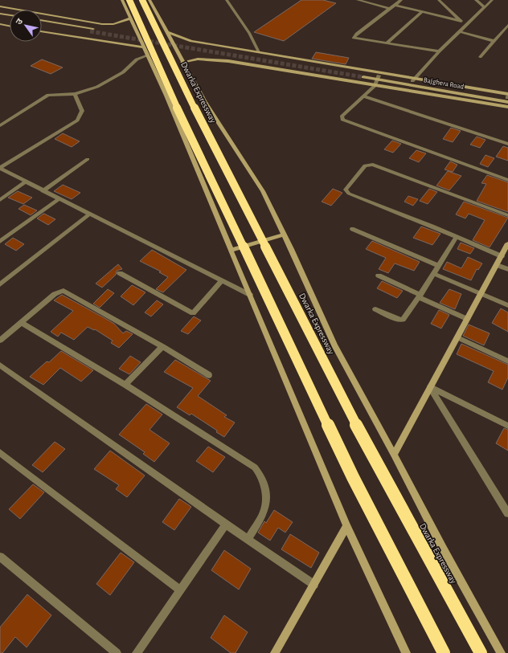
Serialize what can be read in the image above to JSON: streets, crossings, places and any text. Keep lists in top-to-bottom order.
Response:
{
  "streets": {
    "highway": ["Dwarka Expressway"],
    "street": ["Bajghera Road"]
  },
  "north": "top left"
}
